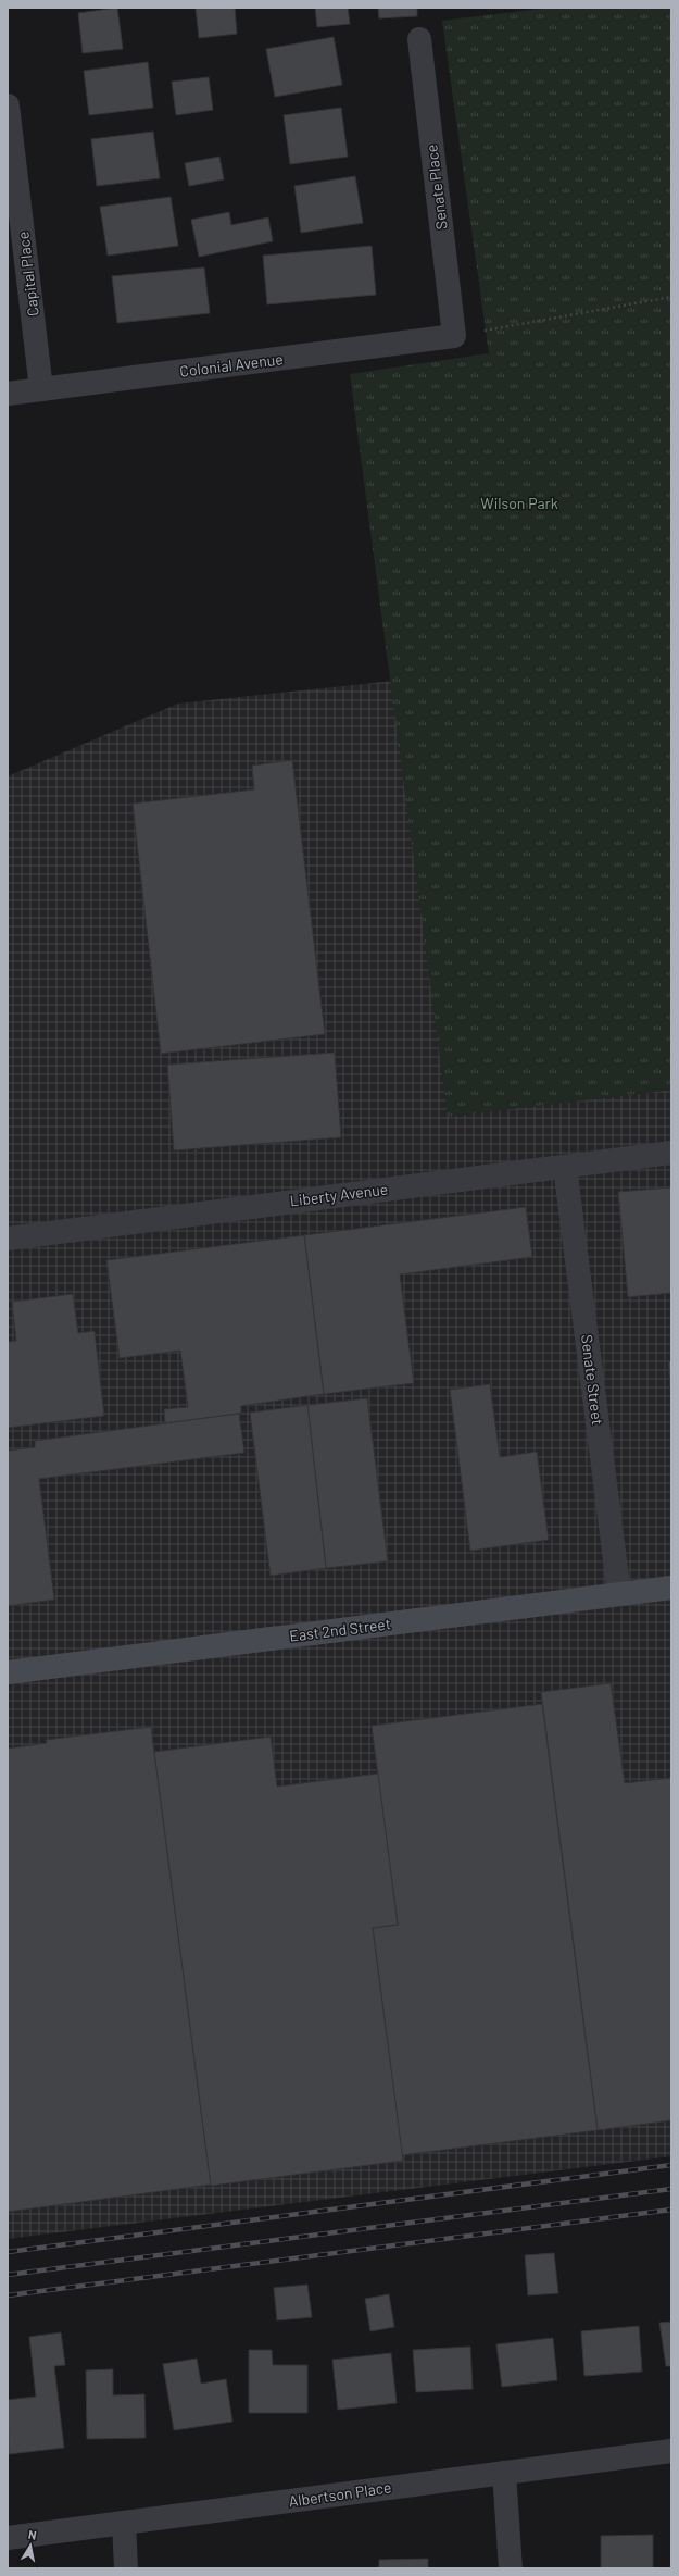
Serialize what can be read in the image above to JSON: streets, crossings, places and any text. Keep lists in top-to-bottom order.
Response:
{
  "streets": {
    "street": [
      "Senate Place",
      "Capital Place",
      "Colonial Avenue",
      "Liberty Avenue",
      "Senate Street",
      "East 2nd Street",
      "Albertson Place"
    ]
  },
  "crossings": [
    ["Senate Place", "Colonial Avenue"],
    ["Capital Place", "Colonial Avenue"],
    ["Liberty Avenue", "Senate Street"],
    ["Senate Street", "East 2nd Street"]
  ],
  "parks": ["Wilson Park"],
  "north": "top"
}
